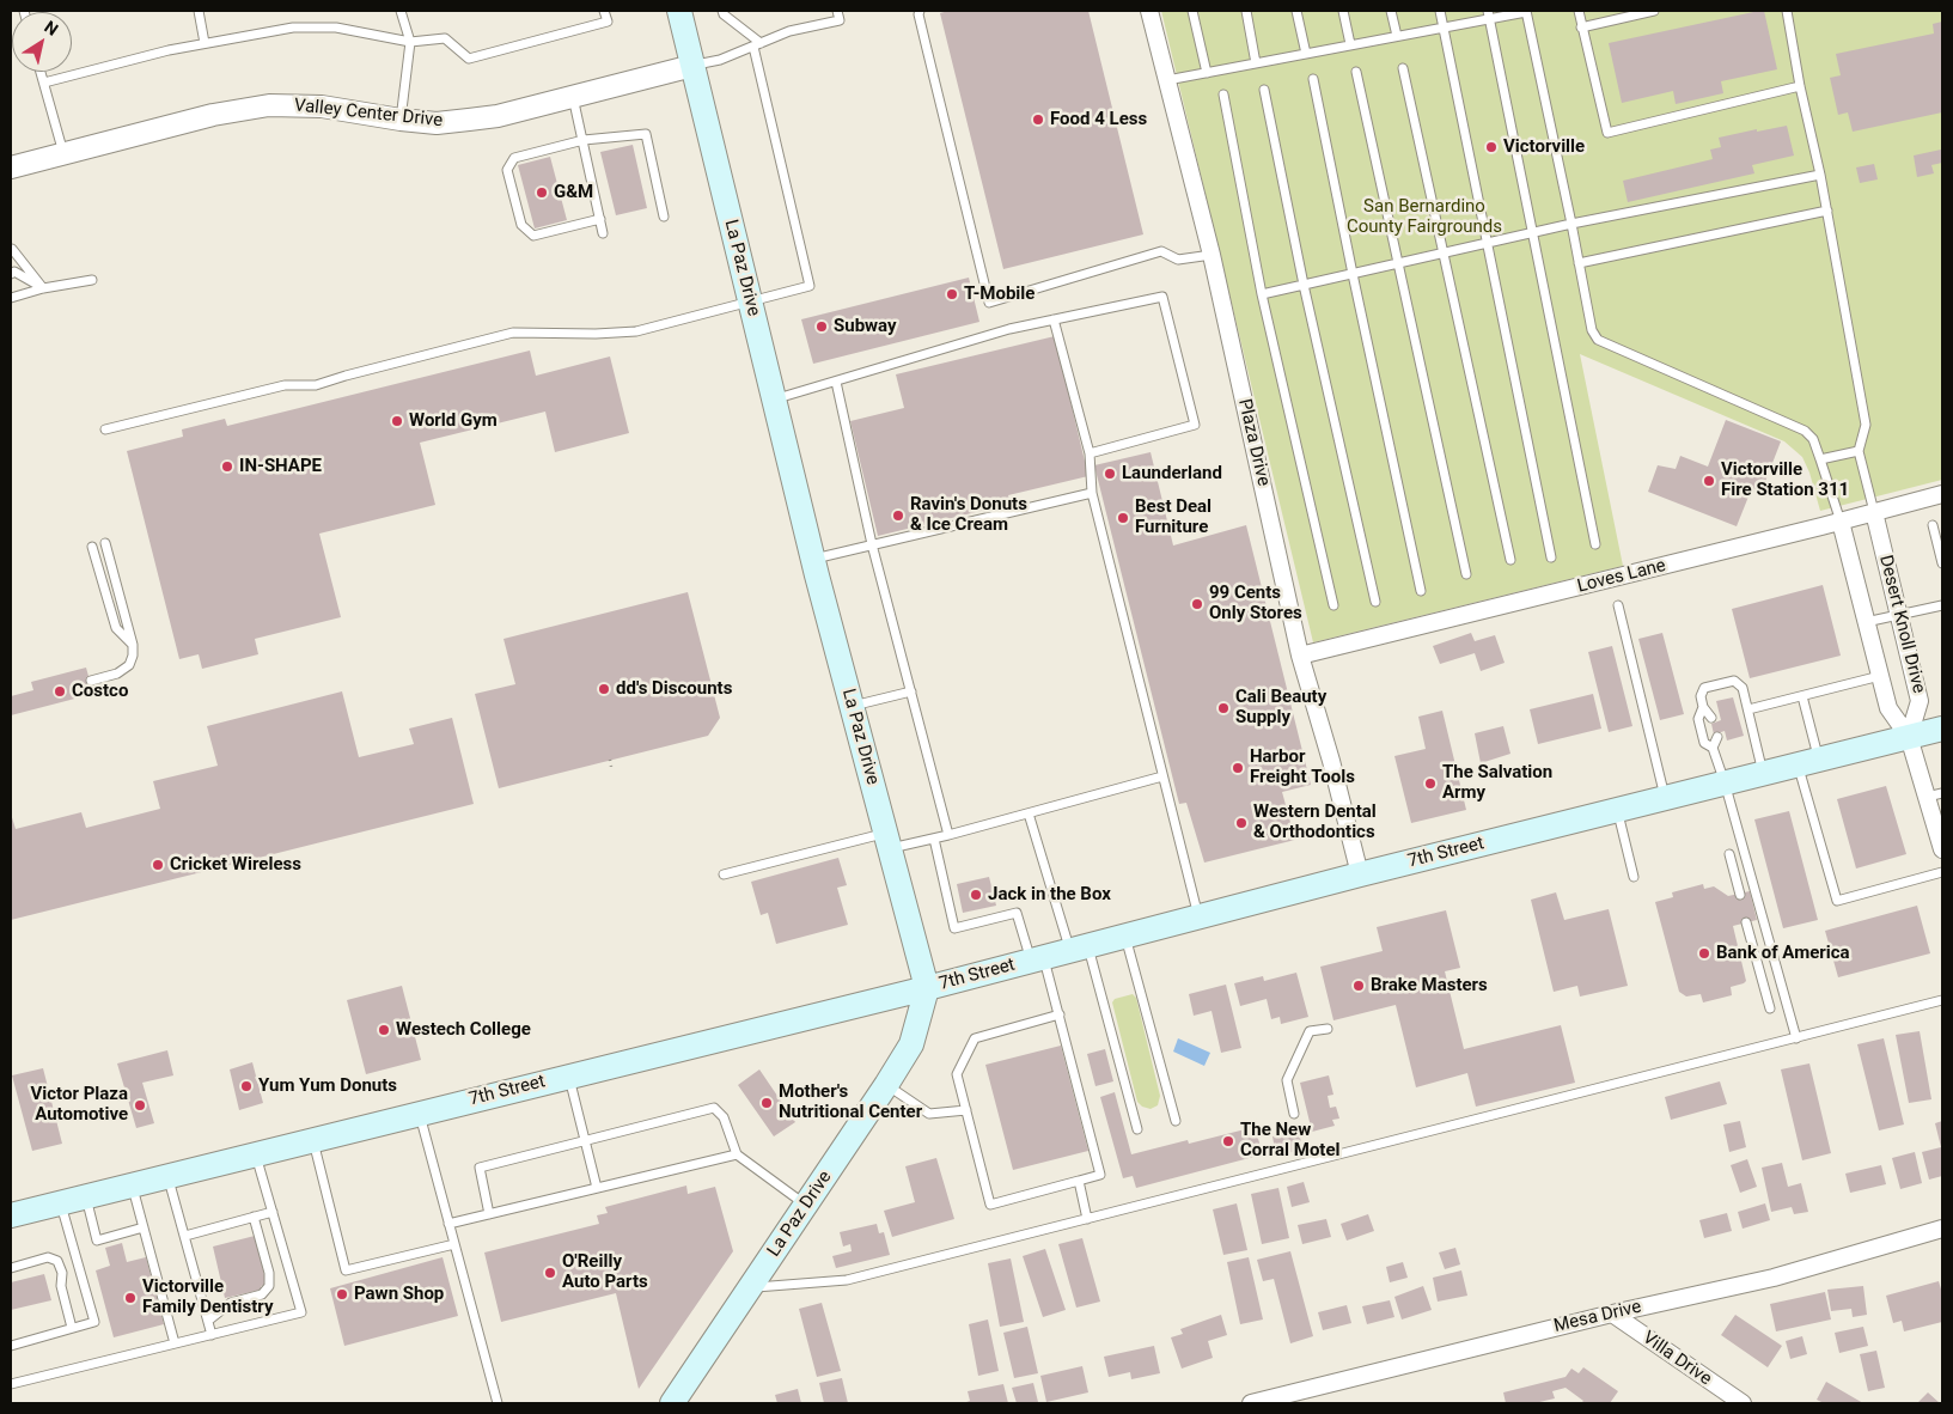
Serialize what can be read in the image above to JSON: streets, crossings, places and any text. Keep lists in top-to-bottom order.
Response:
{
  "streets": {
    "main road": ["La Paz Drive", "7th Street"],
    "street": [
      "Valley Center Drive",
      "Plaza Drive",
      "Loves Lane",
      "Desert Knoll Drive",
      "Mesa Drive",
      "Villa Drive"
    ]
  },
  "crossings": [
    ["Valley Center Drive", "La Paz Drive"],
    ["La Paz Drive", "7th Street"],
    ["Plaza Drive", "Loves Lane"],
    ["Plaza Drive", "7th Street"],
    ["Loves Lane", "Desert Knoll Drive"],
    ["Desert Knoll Drive", "7th Street"],
    ["Mesa Drive", "Villa Drive"]
  ],
  "parks": ["San Bernardino County Fairgrounds"],
  "places": [
    "Food 4 Less",
    "Victorville",
    "G&M",
    "T-Mobile",
    "Subway",
    "World Gym",
    "IN-SHAPE",
    "Launderland",
    "Victorville Fire Station 311",
    "Ravin's Donuts & Ice Cream",
    "Best Deal Furniture",
    "99 Cents Only Stores",
    "dd's Discounts",
    "Costco",
    "Cali Beauty Supply",
    "Harbor Freight Tools",
    "The Salvation Army",
    "Western Dental & Orthodontics",
    "Cricket Wireless",
    "Jack in the Box",
    "Bank of America",
    "Brake Masters",
    "Westech College",
    "Yum Yum Donuts",
    "Mother's Nutritional Center",
    "Victor Plaza Automotive",
    "The New Corral Motel",
    "O'Reilly Auto Parts",
    "Pawn Shop",
    "Victorville Family Dentistry"
  ],
  "north": "top right"
}
